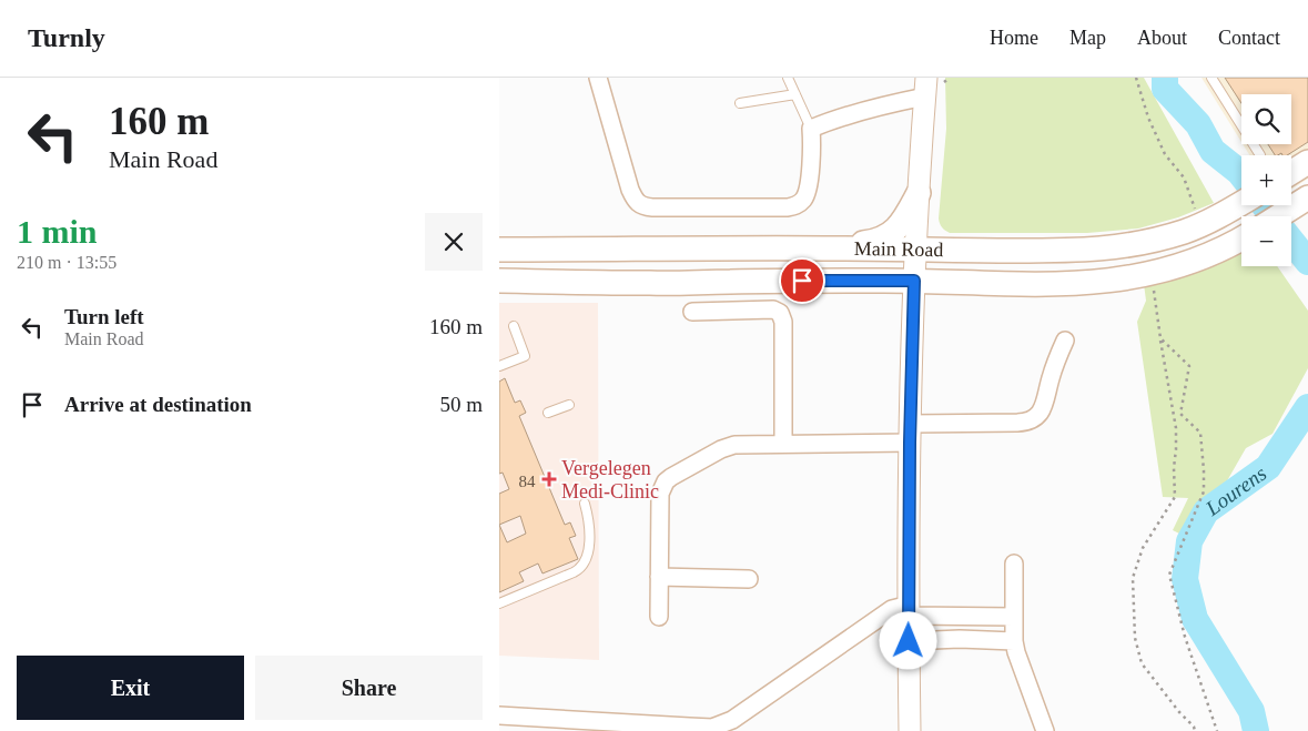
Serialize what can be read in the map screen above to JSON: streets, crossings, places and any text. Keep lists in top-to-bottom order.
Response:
{
  "streets": {
    "main road": ["Main Road"]
  },
  "water": ["Lourens"],
  "places": {
    "health": ["Vergelegen Medi-Clinic"]
  },
  "house_numbers": ["84"],
  "page": {
    "header": "Turnly",
    "nav": [
      "Home",
      "Map",
      "About",
      "Contact"
    ],
    "turn": ["160 m", "Main Road"],
    "map_buttons": ["+", "−"],
    "heading": ["1 min", "210 m · 13:55"],
    "list": [
      {
        "name": "Turn left",
        "note": "Main Road",
        "value": "160 m"
      },
      {
        "name": "Arrive at destination",
        "value": "50 m"
      }
    ],
    "buttons": ["Exit", "Share"]
  }
}
